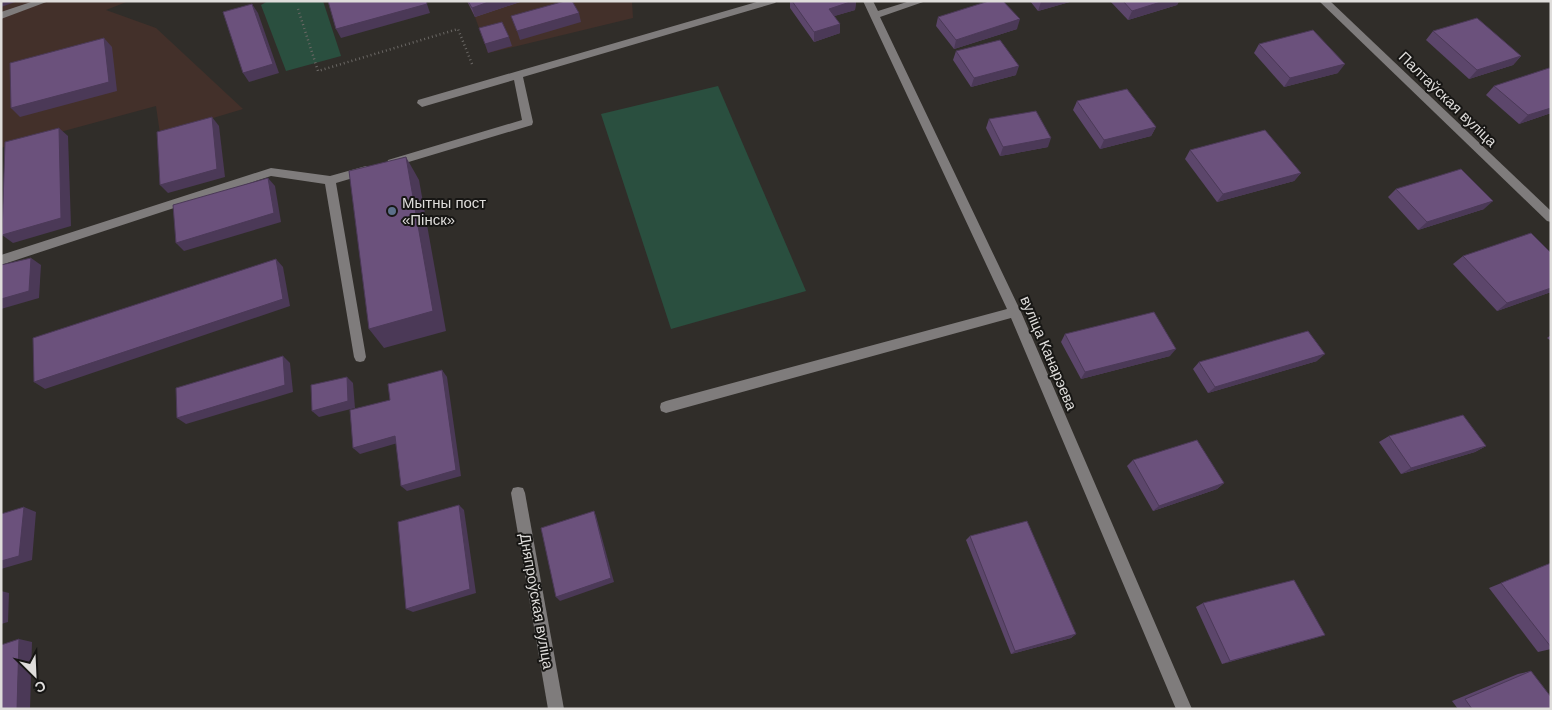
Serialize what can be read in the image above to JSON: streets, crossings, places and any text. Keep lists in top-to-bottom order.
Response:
{
  "streets": {
    "street": ["Палтаўская вуліца", "вуліца Канарэева", "Дняпроўская вуліца"]
  },
  "places": ["Мытны пост «Пінск»"],
  "north": "bottom right"
}
